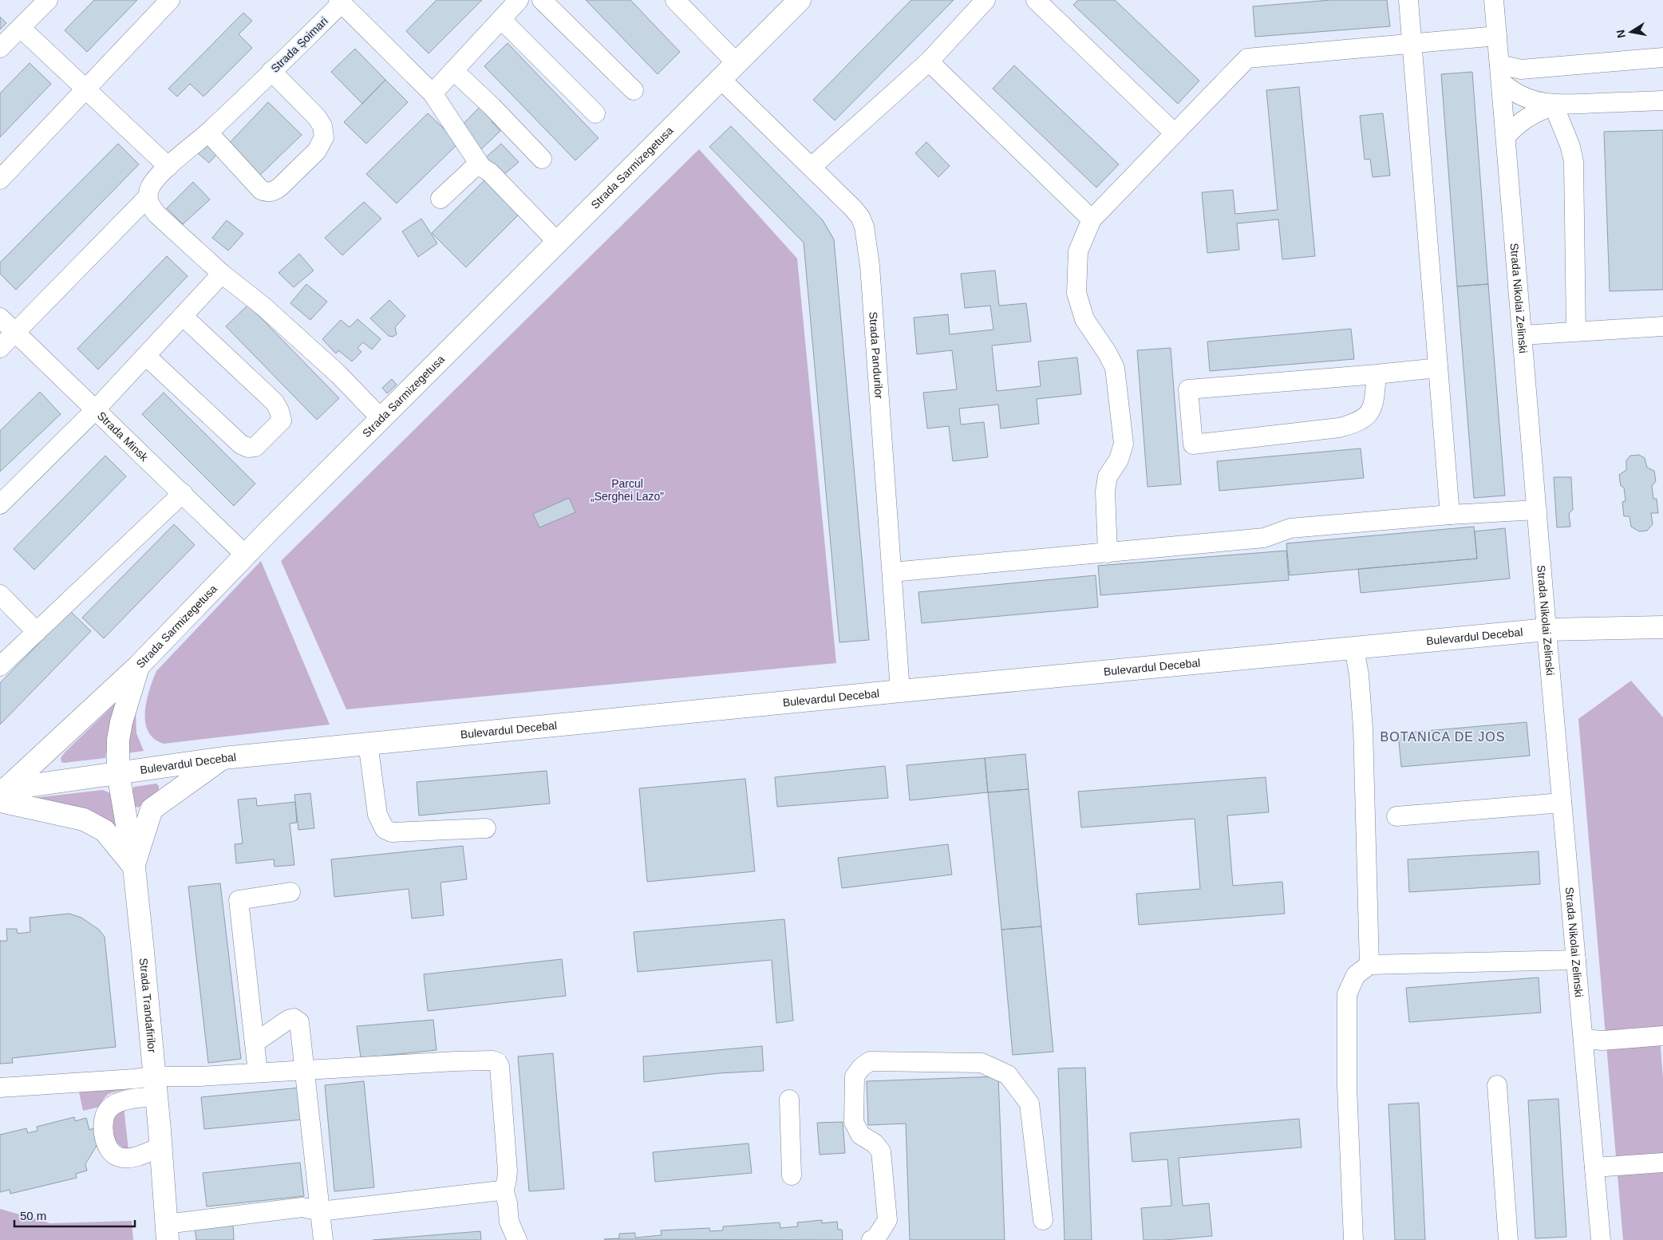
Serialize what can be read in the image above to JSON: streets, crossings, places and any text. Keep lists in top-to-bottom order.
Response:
{
  "streets": {
    "main road": ["Strada Sarmizegetusa", "Bulevardul Decebal", "Strada Trandafirilor"],
    "street": [
      "Strada Șoimari",
      "Strada Nikolai Zelinski",
      "Strada Pandurilor",
      "Strada Minsk"
    ]
  },
  "crossings": [
    ["Strada Șoimari", "Strada Sarmizegetusa"],
    ["Strada Șoimari", "Strada Minsk"],
    ["Strada Sarmizegetusa", "Strada Pandurilor"],
    ["Strada Sarmizegetusa", "Strada Minsk"],
    ["Strada Sarmizegetusa", "Bulevardul Decebal"],
    ["Strada Sarmizegetusa", "Strada Trandafirilor"],
    ["Strada Nikolai Zelinski", "Bulevardul Decebal"],
    ["Strada Pandurilor", "Bulevardul Decebal"],
    ["Bulevardul Decebal", "Strada Trandafirilor"]
  ],
  "districts": ["BOTANICA DE JOS"],
  "parks": ["Parcul „Serghei Lazo”"],
  "scale_bar": "50 m",
  "north": "left"
}
